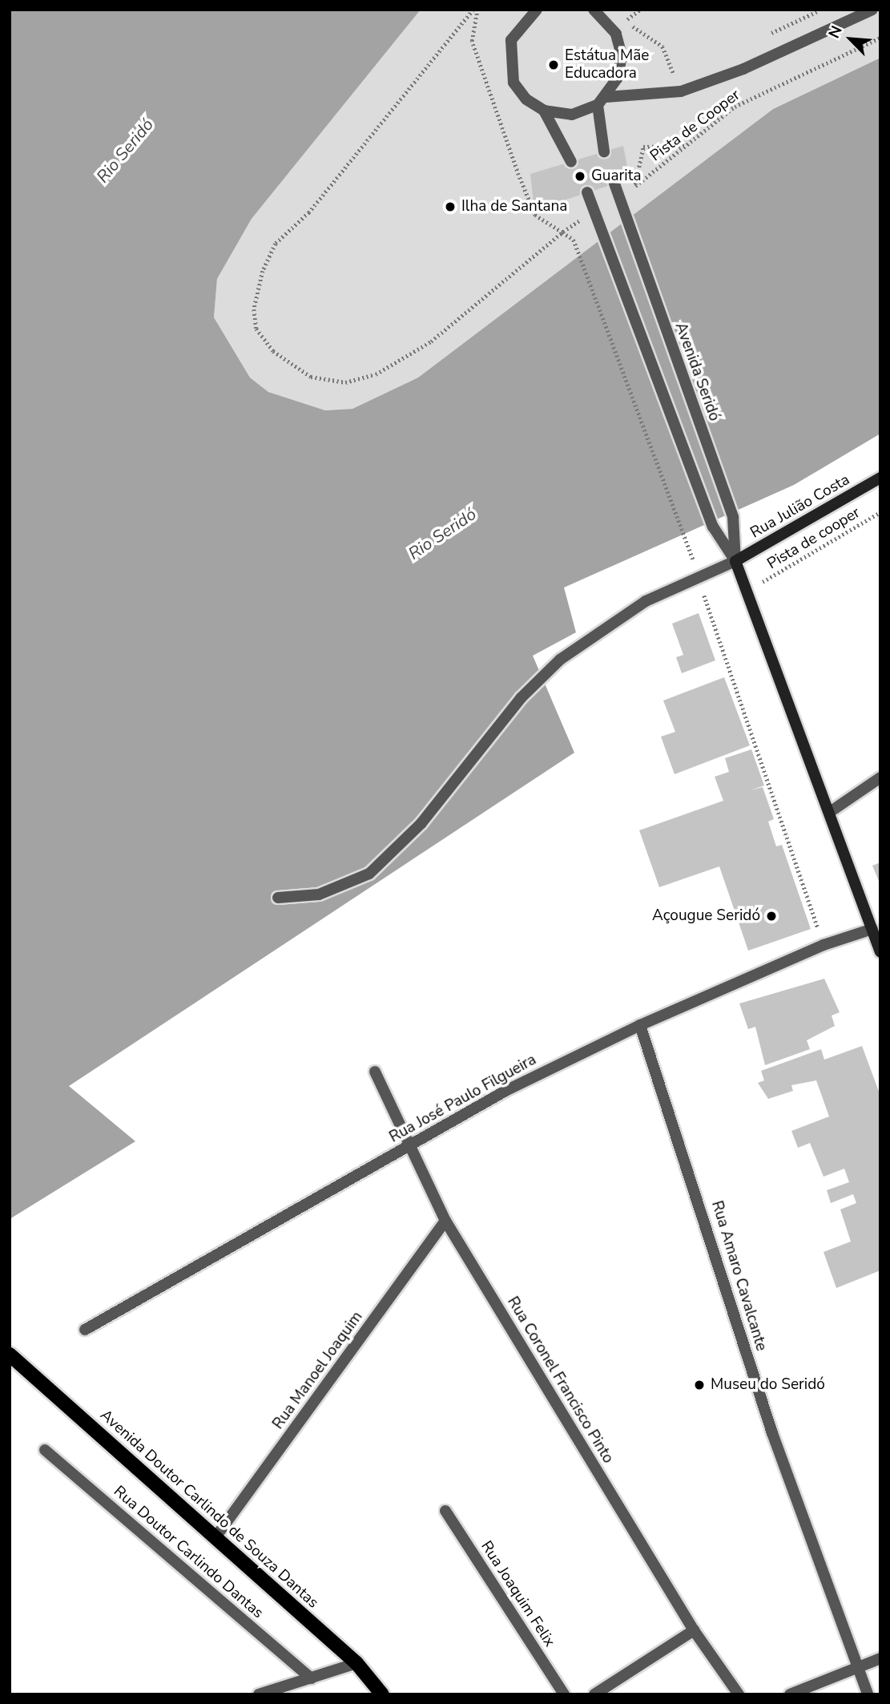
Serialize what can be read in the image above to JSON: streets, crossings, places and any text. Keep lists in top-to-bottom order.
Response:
{
  "streets": {
    "main road": ["Avenida Seridó", "Rua Julião Costa", "Avenida Doutor Carlindo de Souza Dantas"],
    "street": [
      "Rua José Paulo Filgueira",
      "Rua Amaro Cavalcante",
      "Rua Manoel Joaquim",
      "Rua Coronel Francisco Pinto",
      "Rua Doutor Carlindo Dantas",
      "Rua Joaquim Felix"
    ],
    "path": ["Pista de Cooper", "Pista de cooper"]
  },
  "crossings": [
    ["Pista de Cooper", "Avenida Seridó"],
    ["Avenida Seridó", "Rua Julião Costa"],
    ["Avenida Seridó", "Rua José Paulo Filgueira"],
    ["Rua José Paulo Filgueira", "Rua Amaro Cavalcante"],
    ["Rua José Paulo Filgueira", "Rua Coronel Francisco Pinto"],
    ["Rua Manoel Joaquim", "Rua Coronel Francisco Pinto"],
    ["Rua Manoel Joaquim", "Avenida Doutor Carlindo de Souza Dantas"]
  ],
  "water": ["Rio Seridó"],
  "places": [
    "Estátua Mãe Educadora",
    "Guarita",
    "Ilha de Santana",
    "Açougue Seridó",
    "Museu do Seridó"
  ],
  "north": "top left"
}
